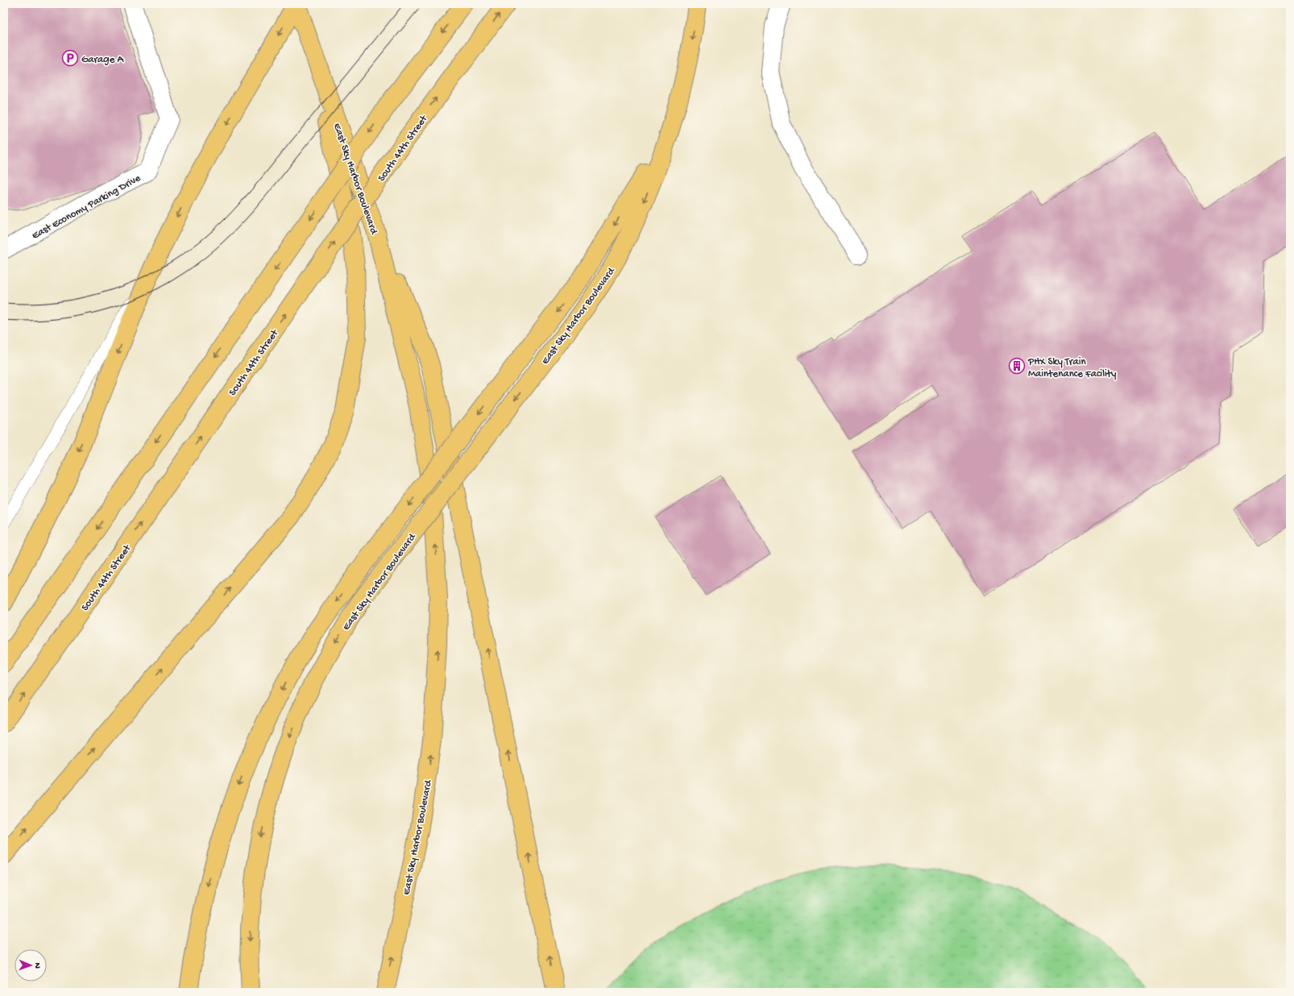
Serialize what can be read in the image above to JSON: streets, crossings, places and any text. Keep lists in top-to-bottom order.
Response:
{
  "streets": {
    "main road": ["South 44th Street", "East Sky Harbor Boulevard"],
    "street": ["East Economy Parking Drive"]
  },
  "places": {
    "parking": ["Garage A"],
    "building": ["PHX Sky Train Maintenance Facility"]
  },
  "north": "right"
}
